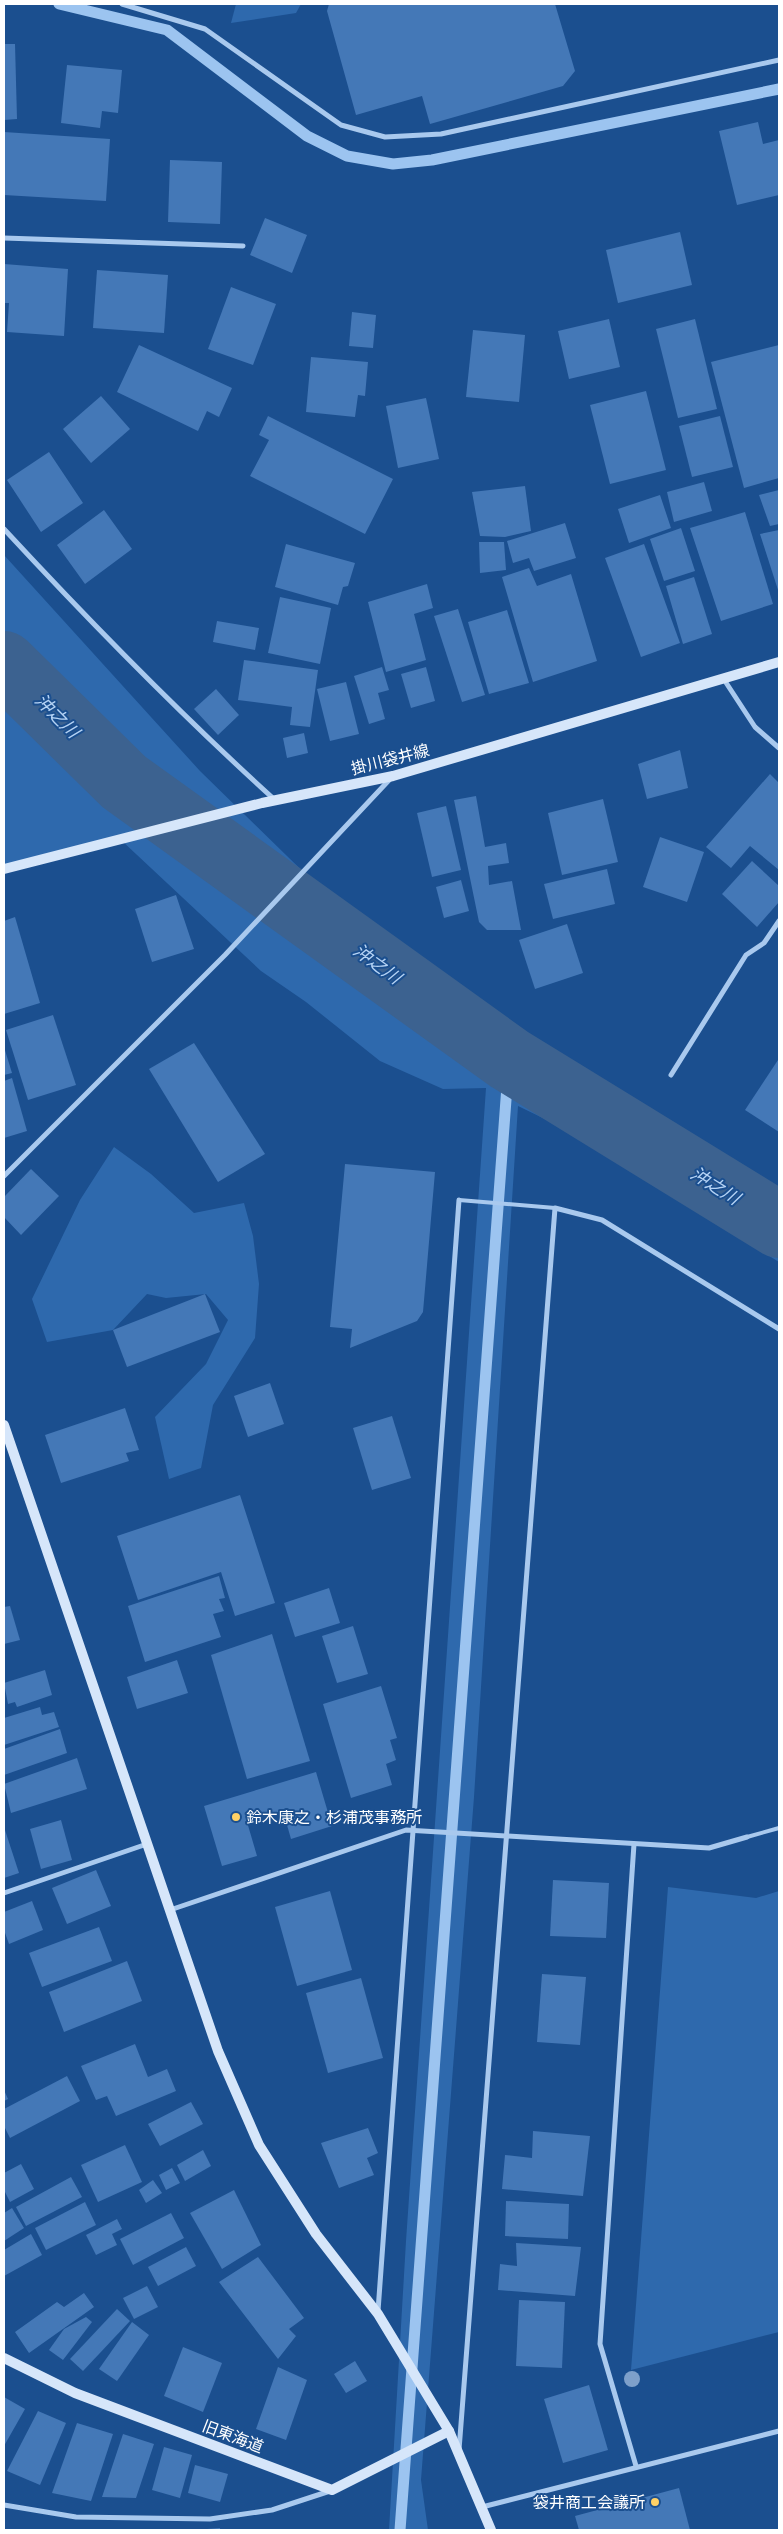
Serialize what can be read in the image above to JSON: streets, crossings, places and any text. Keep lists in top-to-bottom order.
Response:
{
  "streets": {
    "street": ["掛川袋井線", "旧東海道"]
  },
  "water": ["沖之川"],
  "places": ["鈴木康之・杉浦茂事務所", "袋井商工会議所"]
}
